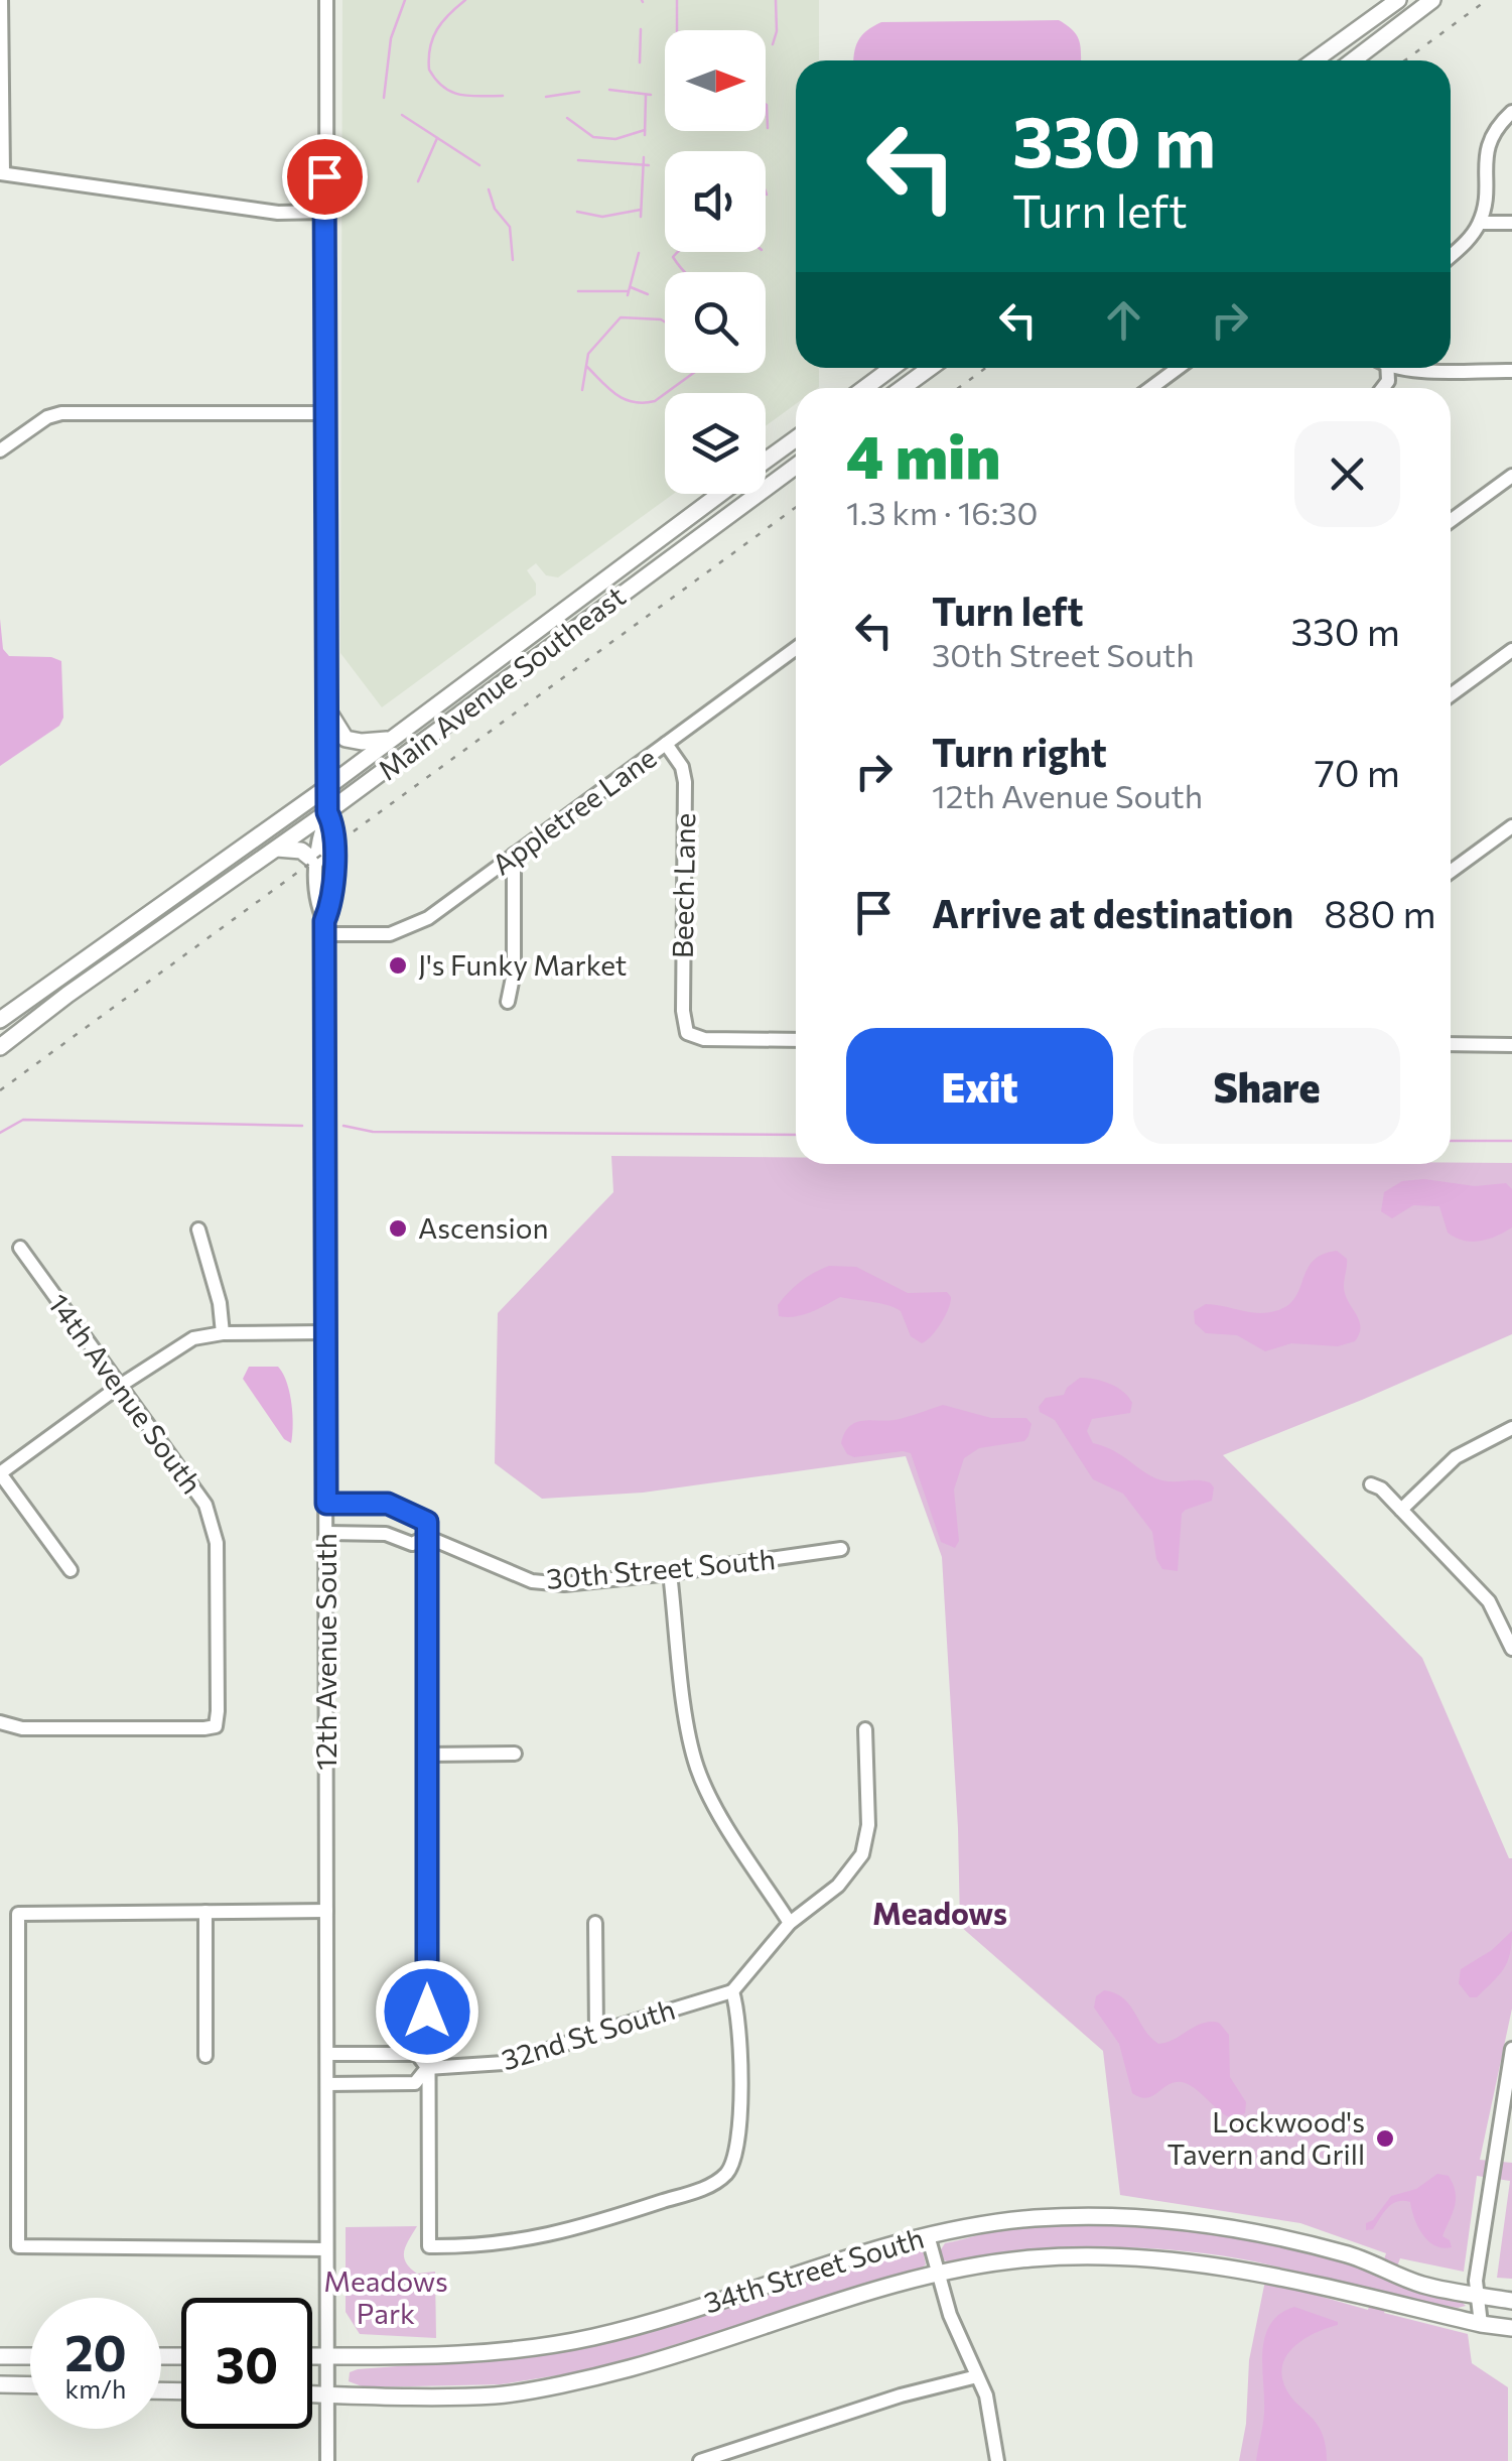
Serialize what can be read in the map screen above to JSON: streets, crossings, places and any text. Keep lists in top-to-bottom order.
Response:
{
  "streets": {
    "main road": ["Main Avenue Southeast", "34th Street South"],
    "street": [
      "Appletree Lane",
      "Beech Lane",
      "14th Avenue South",
      "30th Street South",
      "12th Avenue South",
      "32nd St South"
    ]
  },
  "crossings": [
    ["Main Avenue Southeast", "12th Avenue South"],
    ["Appletree Lane", "Beech Lane"],
    ["Appletree Lane", "12th Avenue South"],
    ["30th Street South", "12th Avenue South"],
    ["12th Avenue South", "32nd St South"],
    ["12th Avenue South", "34th Street South"]
  ],
  "districts": ["Meadows"],
  "parks": ["Meadows Park"],
  "places": ["J's Funky Market", "Ascension", "Lockwood's Tavern and Grill"],
  "north": "right",
  "page": {
    "turn": ["330 m", "Turn left"],
    "heading": ["4 min", "1.3 km · 16:30"],
    "list": [
      {
        "name": "Turn left",
        "note": "30th Street South",
        "value": "330 m"
      },
      {
        "name": "Turn right",
        "note": "12th Avenue South",
        "value": "70 m"
      },
      {
        "name": "Arrive at destination",
        "value": "880 m"
      }
    ],
    "buttons": ["Exit", "Share"],
    "speed": "20 km/h",
    "limit": "30"
  }
}
